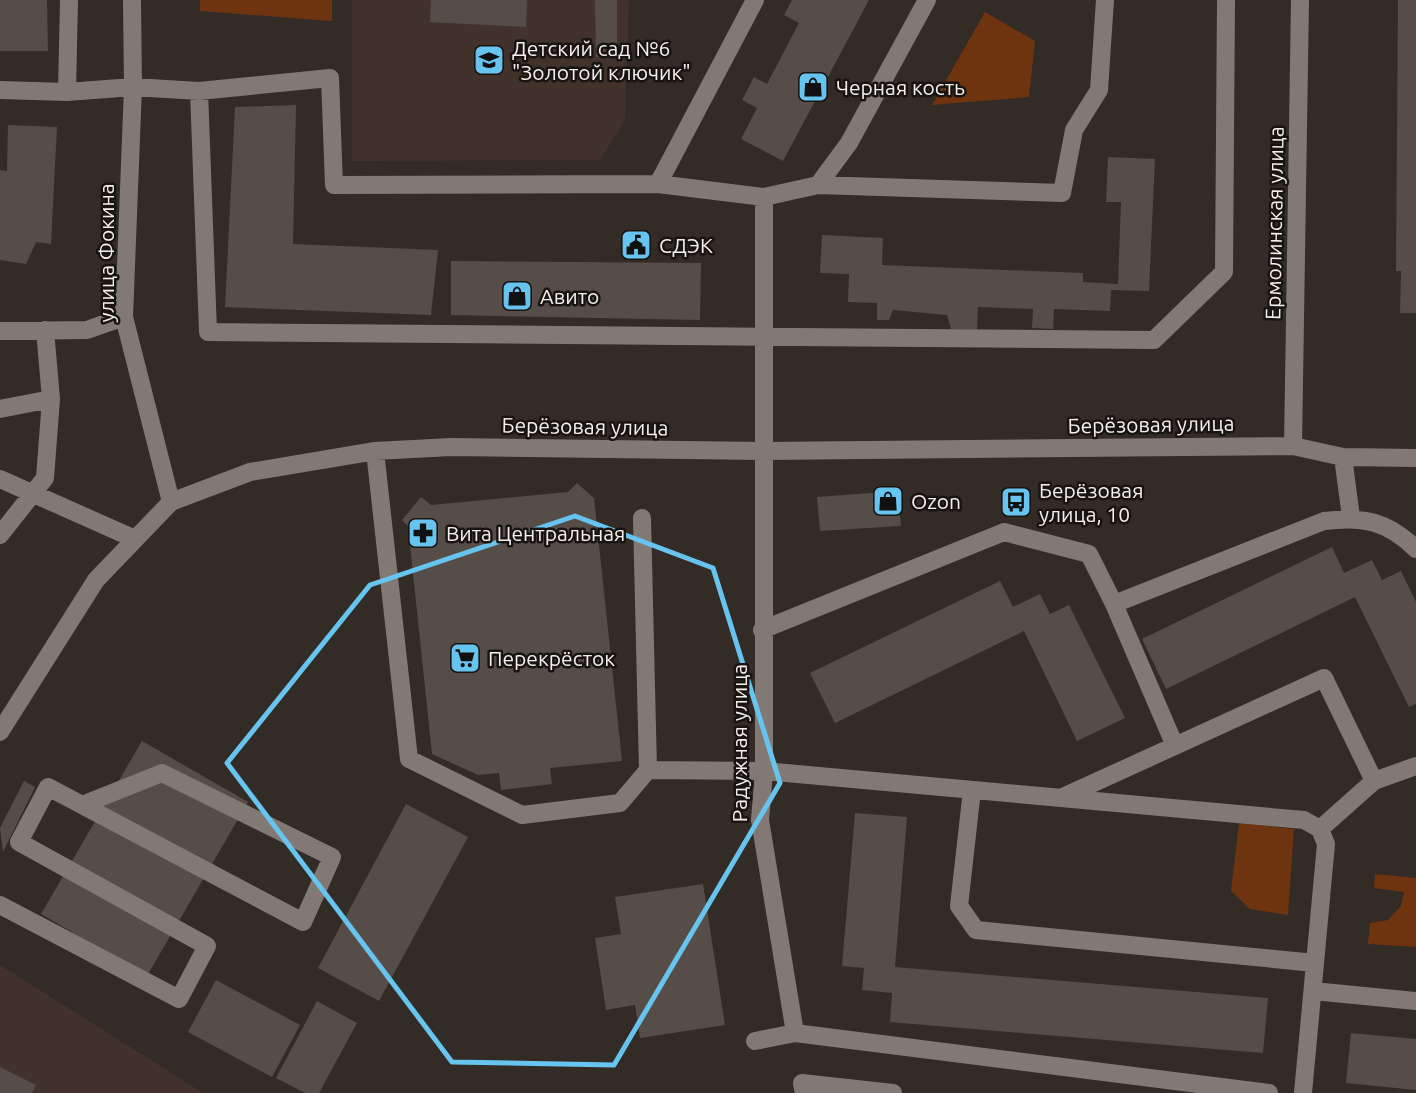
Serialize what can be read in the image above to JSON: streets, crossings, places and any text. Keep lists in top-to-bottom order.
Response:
{
  "streets": {
    "street": [
      "Ермолинская улица",
      "улица Фокина",
      "Берёзовая улица",
      "Радужная улица"
    ]
  },
  "crossings": [
    ["Ермолинская улица", "Берёзовая улица"],
    ["улица Фокина", "Берёзовая улица"],
    ["Берёзовая улица", "Радужная улица"]
  ],
  "places": {
    "school or university": ["Детский сад №6 \"Золотой ключик\""],
    "shop": ["Черная кость", "Авито", "Ozon"],
    "public building": ["СДЭК"],
    "bus stop": ["Берёзовая улица, 10"],
    "pharmacy": ["Вита Центральная"],
    "supermarket": ["Перекрёсток"]
  }
}
